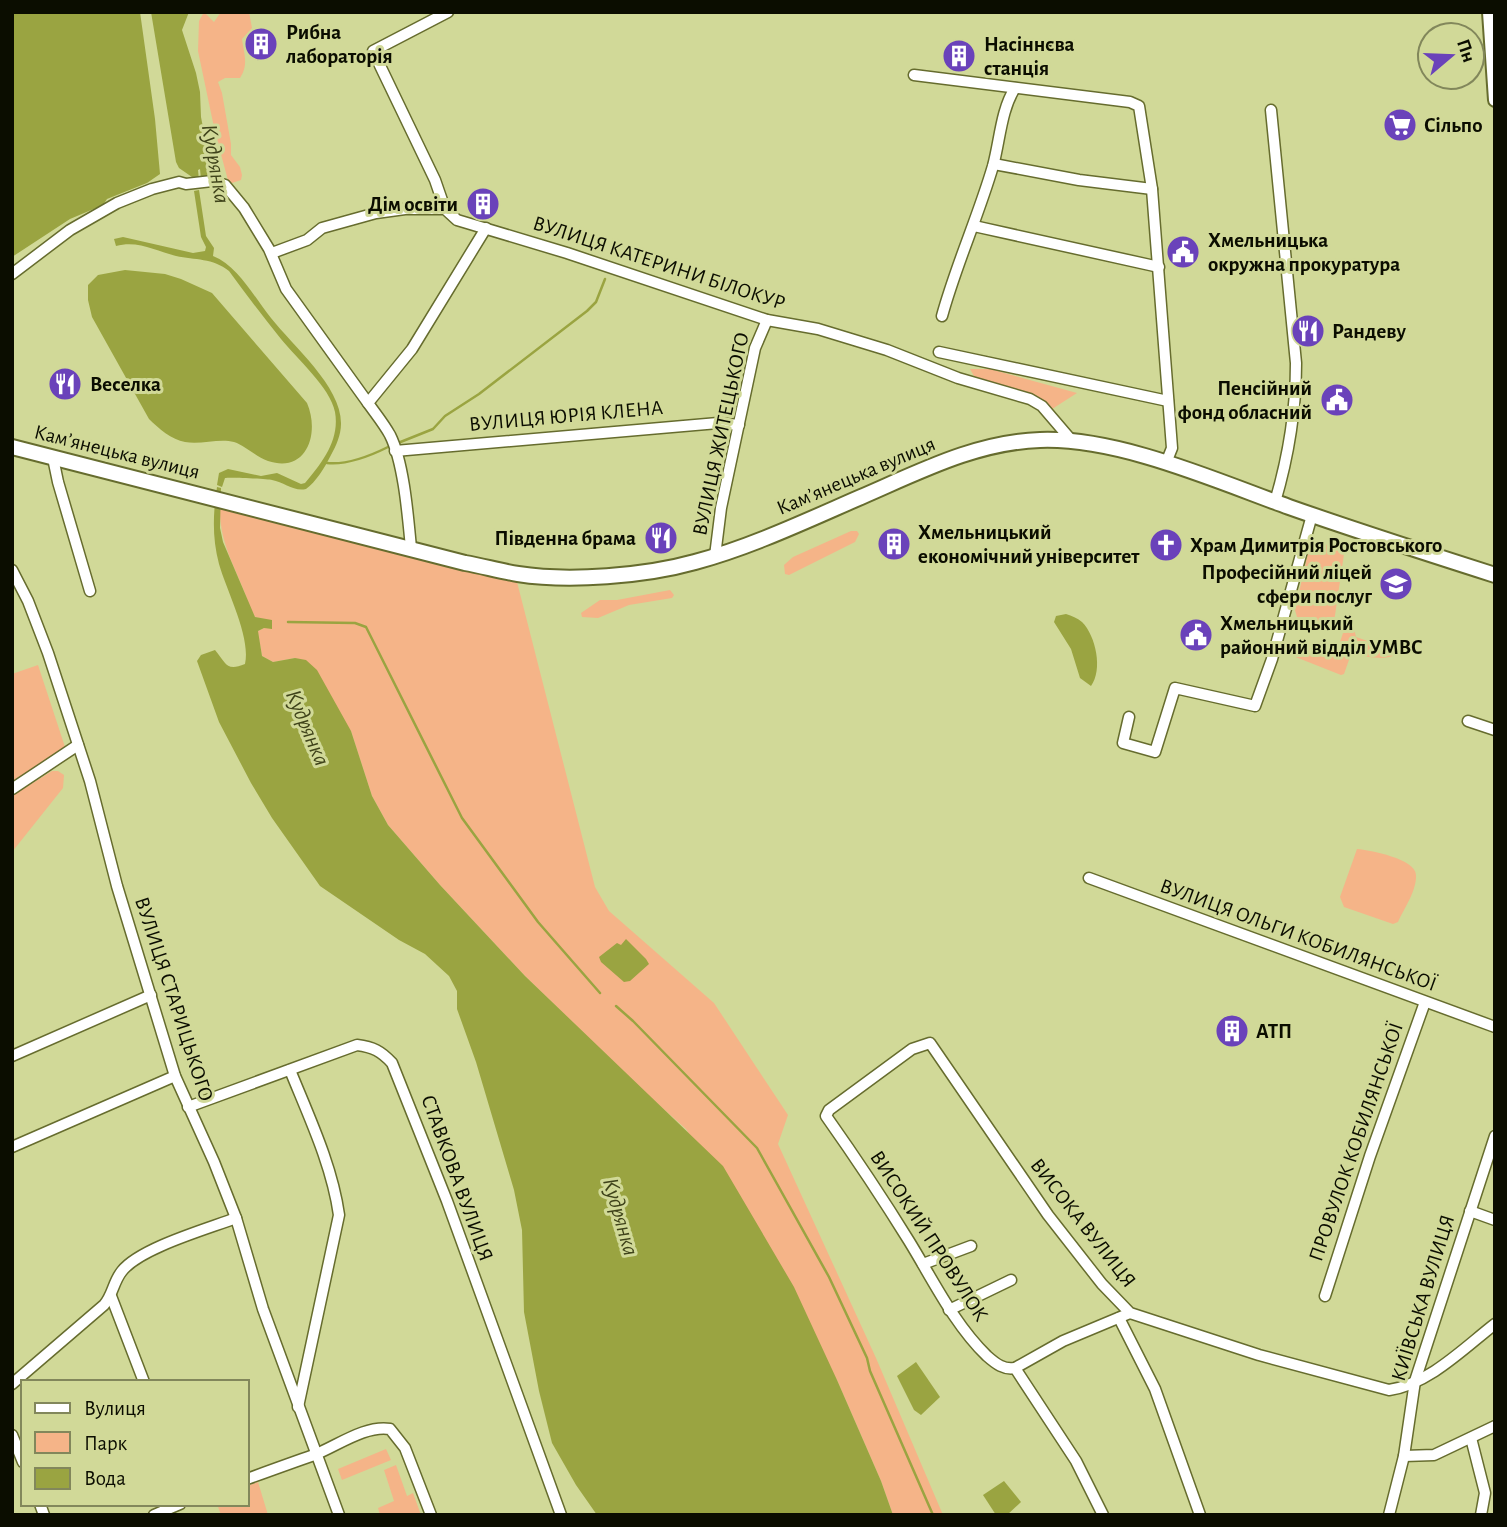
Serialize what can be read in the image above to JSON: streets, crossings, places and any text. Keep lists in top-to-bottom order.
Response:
{
  "streets": {
    "main road": ["Камʼянецька вулиця"],
    "street": [
      "ВУЛИЦЯ КАТЕРИНИ БІЛОКУР",
      "ВУЛИЦЯ ЮРІЯ КЛЕНА",
      "ВУЛИЦЯ ЖИТЕЦЬКОГО",
      "ВУЛИЦЯ ОЛЬГИ КОБИЛЯНСЬКОЇ",
      "ВУЛИЦЯ СТАРИЦЬКОГО",
      "ПРОВУЛОК КОБИЛЯНСЬКОЇ",
      "СТАВКОВА ВУЛИЦЯ",
      "ВИСОКА ВУЛИЦЯ",
      "ВИСОКИЙ ПРОВУЛОК",
      "КИЇВСЬКА ВУЛИЦЯ"
    ]
  },
  "crossings": [
    ["ВУЛИЦЯ КАТЕРИНИ БІЛОКУР", "ВУЛИЦЯ ЖИТЕЦЬКОГО"],
    ["ВУЛИЦЯ КАТЕРИНИ БІЛОКУР", "Камʼянецька вулиця"],
    ["ВУЛИЦЯ ЮРІЯ КЛЕНА", "ВУЛИЦЯ ЖИТЕЦЬКОГО"],
    ["ВУЛИЦЯ ЖИТЕЦЬКОГО", "Камʼянецька вулиця"],
    ["ВУЛИЦЯ ОЛЬГИ КОБИЛЯНСЬКОЇ", "ПРОВУЛОК КОБИЛЯНСЬКОЇ"],
    ["ВУЛИЦЯ СТАРИЦЬКОГО", "СТАВКОВА ВУЛИЦЯ"],
    ["ВИСОКА ВУЛИЦЯ", "ВИСОКИЙ ПРОВУЛОК"],
    ["ВИСОКА ВУЛИЦЯ", "КИЇВСЬКА ВУЛИЦЯ"]
  ],
  "water": ["Кудрянка"],
  "places": {
    "building": [
      "Рибна лабораторія",
      "Насіннєва станція",
      "Дім освіти",
      "Хмельницький економічний університет",
      "АТП"
    ],
    "supermarket": ["Сільпо"],
    "public building": ["Хмельницька окружна прокуратура", "Пенсійний фонд обласний", "Хмельницький районний відділ УМВС"],
    "restaurant": ["Рандеву", "Веселка", "Південна брама"],
    "church": ["Храм Димитрія Ростовського"],
    "school or university": ["Професійний ліцей сфери послуг"]
  },
  "legend": ["Вулиця", "Парк", "Вода"],
  "north": "right"
}
